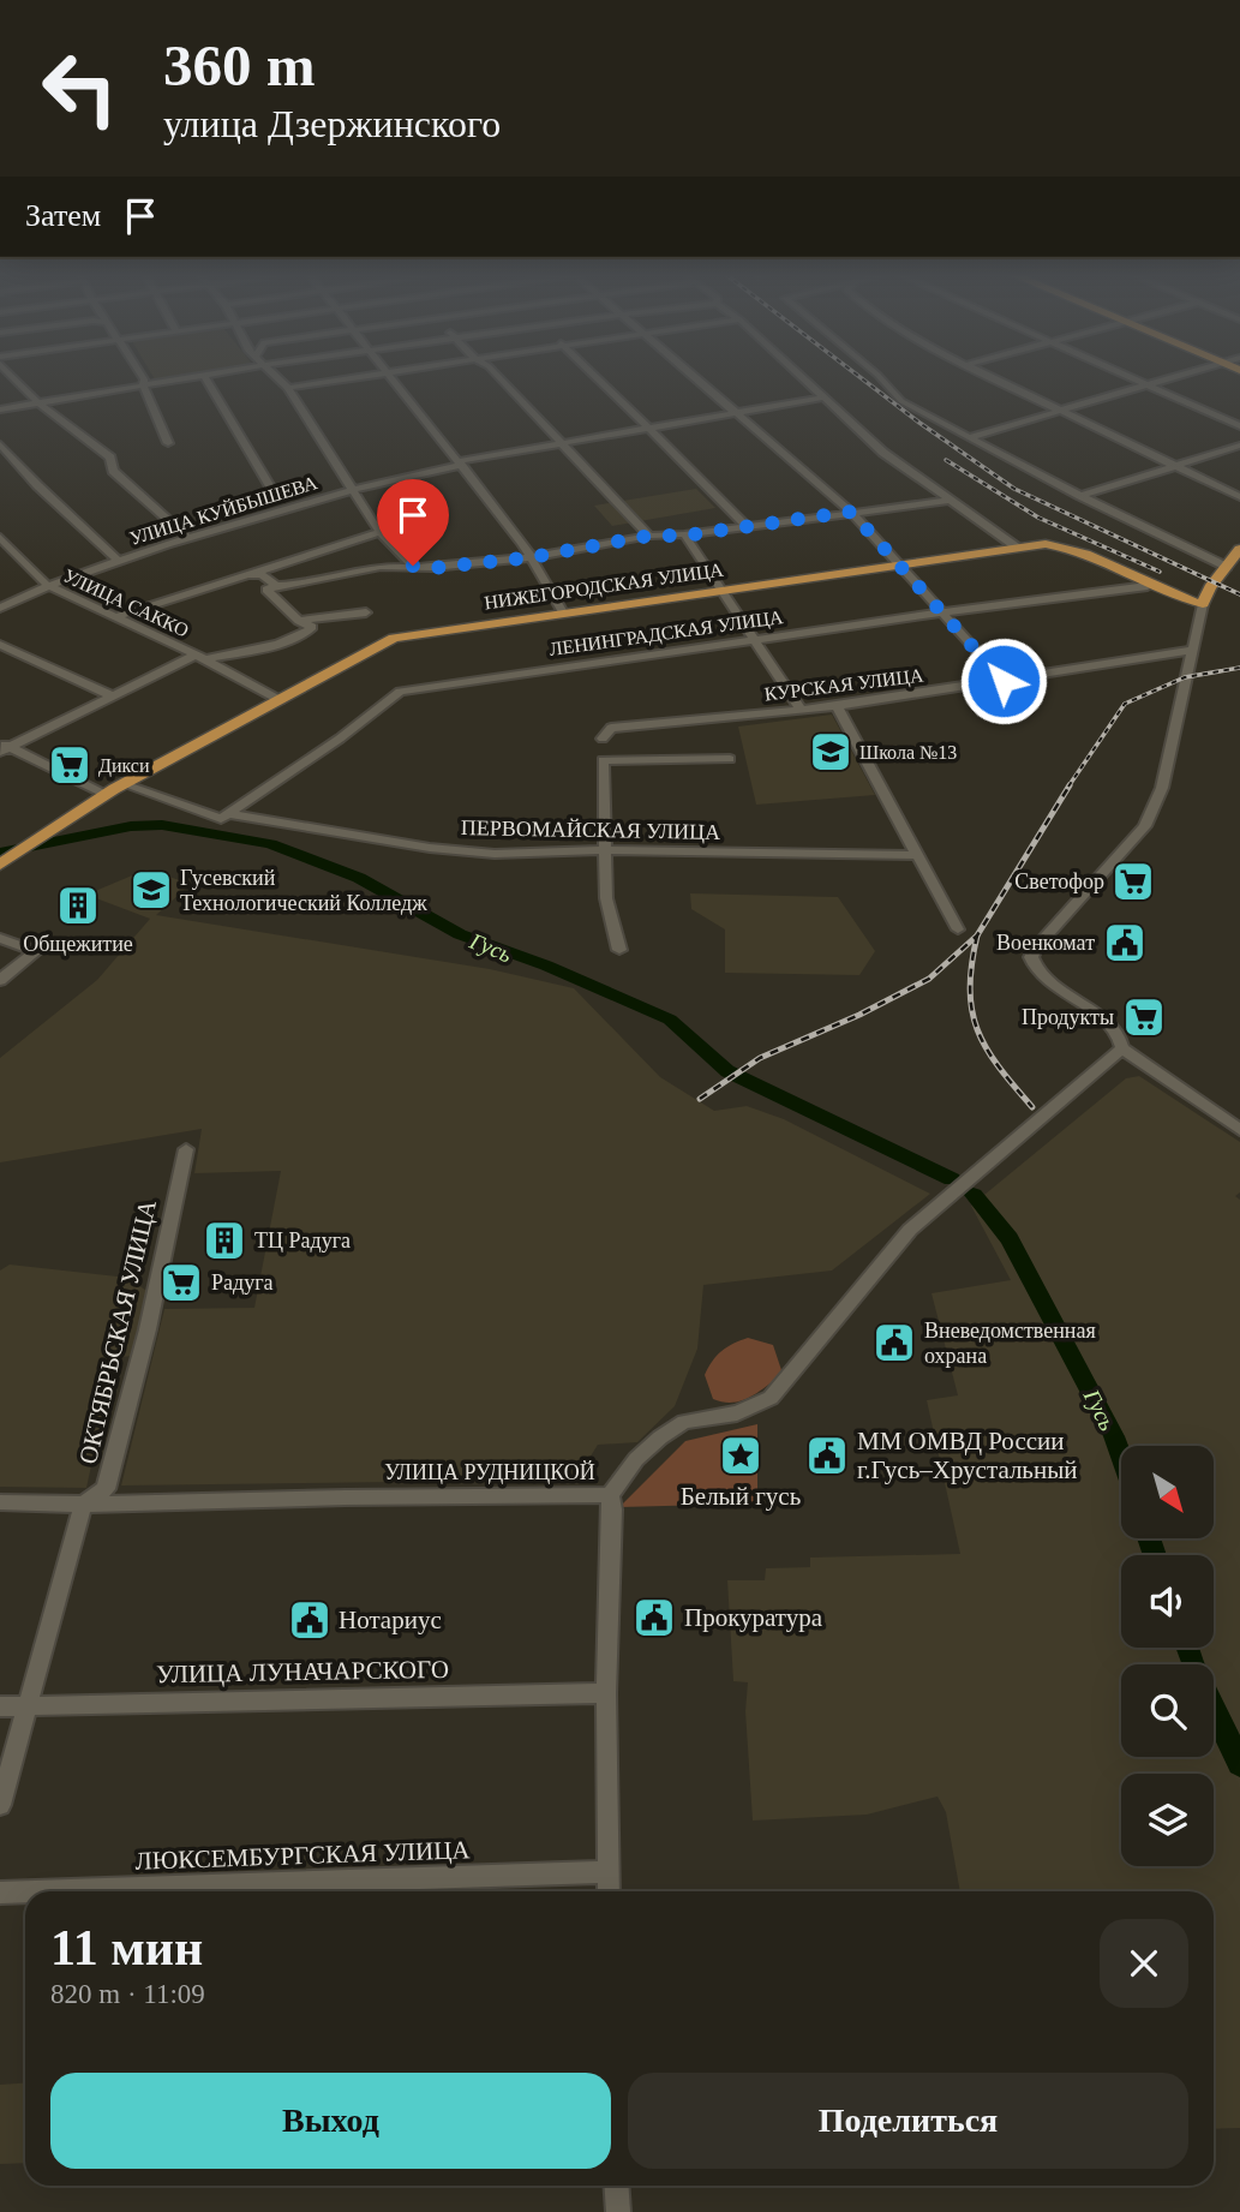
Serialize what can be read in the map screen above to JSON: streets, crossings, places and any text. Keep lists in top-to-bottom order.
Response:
{
  "streets": {
    "main road": ["НИЖЕГОРОДСКАЯ УЛИЦА"],
    "street": [
      "УЛИЦА КУЙБЫШЕВА",
      "УЛИЦА САККО",
      "ЛЕНИНГРАДСКАЯ УЛИЦА",
      "КУРСКАЯ УЛИЦА",
      "ПЕРВОМАЙСКАЯ УЛИЦА",
      "ОКТЯБРЬСКАЯ УЛИЦА",
      "УЛИЦА РУДНИЦКОЙ",
      "УЛИЦА ЛУНАЧАРСКОГО",
      "ЛЮКСЕМБУРГСКАЯ УЛИЦА"
    ]
  },
  "crossings": [
    ["УЛИЦА КУЙБЫШЕВА", "УЛИЦА САККО"],
    ["НИЖЕГОРОДСКАЯ УЛИЦА", "УЛИЦА САККО"],
    ["НИЖЕГОРОДСКАЯ УЛИЦА", "ЛЕНИНГРАДСКАЯ УЛИЦА"],
    ["НИЖЕГОРОДСКАЯ УЛИЦА", "ПЕРВОМАЙСКАЯ УЛИЦА"],
    ["ЛЕНИНГРАДСКАЯ УЛИЦА", "ПЕРВОМАЙСКАЯ УЛИЦА"],
    ["ОКТЯБРЬСКАЯ УЛИЦА", "УЛИЦА РУДНИЦКОЙ"],
    ["ОКТЯБРЬСКАЯ УЛИЦА", "УЛИЦА ЛУНАЧАРСКОГО"]
  ],
  "water": ["Гусь"],
  "places": {
    "school or university": ["Школа №13", "Гусевский Технологический Колледж"],
    "supermarket": [
      "Дикси",
      "Светофор",
      "Продукты",
      "Радуга"
    ],
    "building": ["Общежитие", "ТЦ Радуга"],
    "public building": [
      "Военкомат",
      "Вневедомственная охрана",
      "ММ ОМВД России г.Гусь–Хрустальный",
      "Прокуратура",
      "Нотариус"
    ],
    "place": ["Белый гусь"]
  },
  "north": "bottom right",
  "page": {
    "turn": ["360 m", "улица Дзержинского"],
    "then": "Затем",
    "heading": ["11 мин", "820 m · 11:09"],
    "buttons": ["Выход", "Поделиться"]
  }
}
